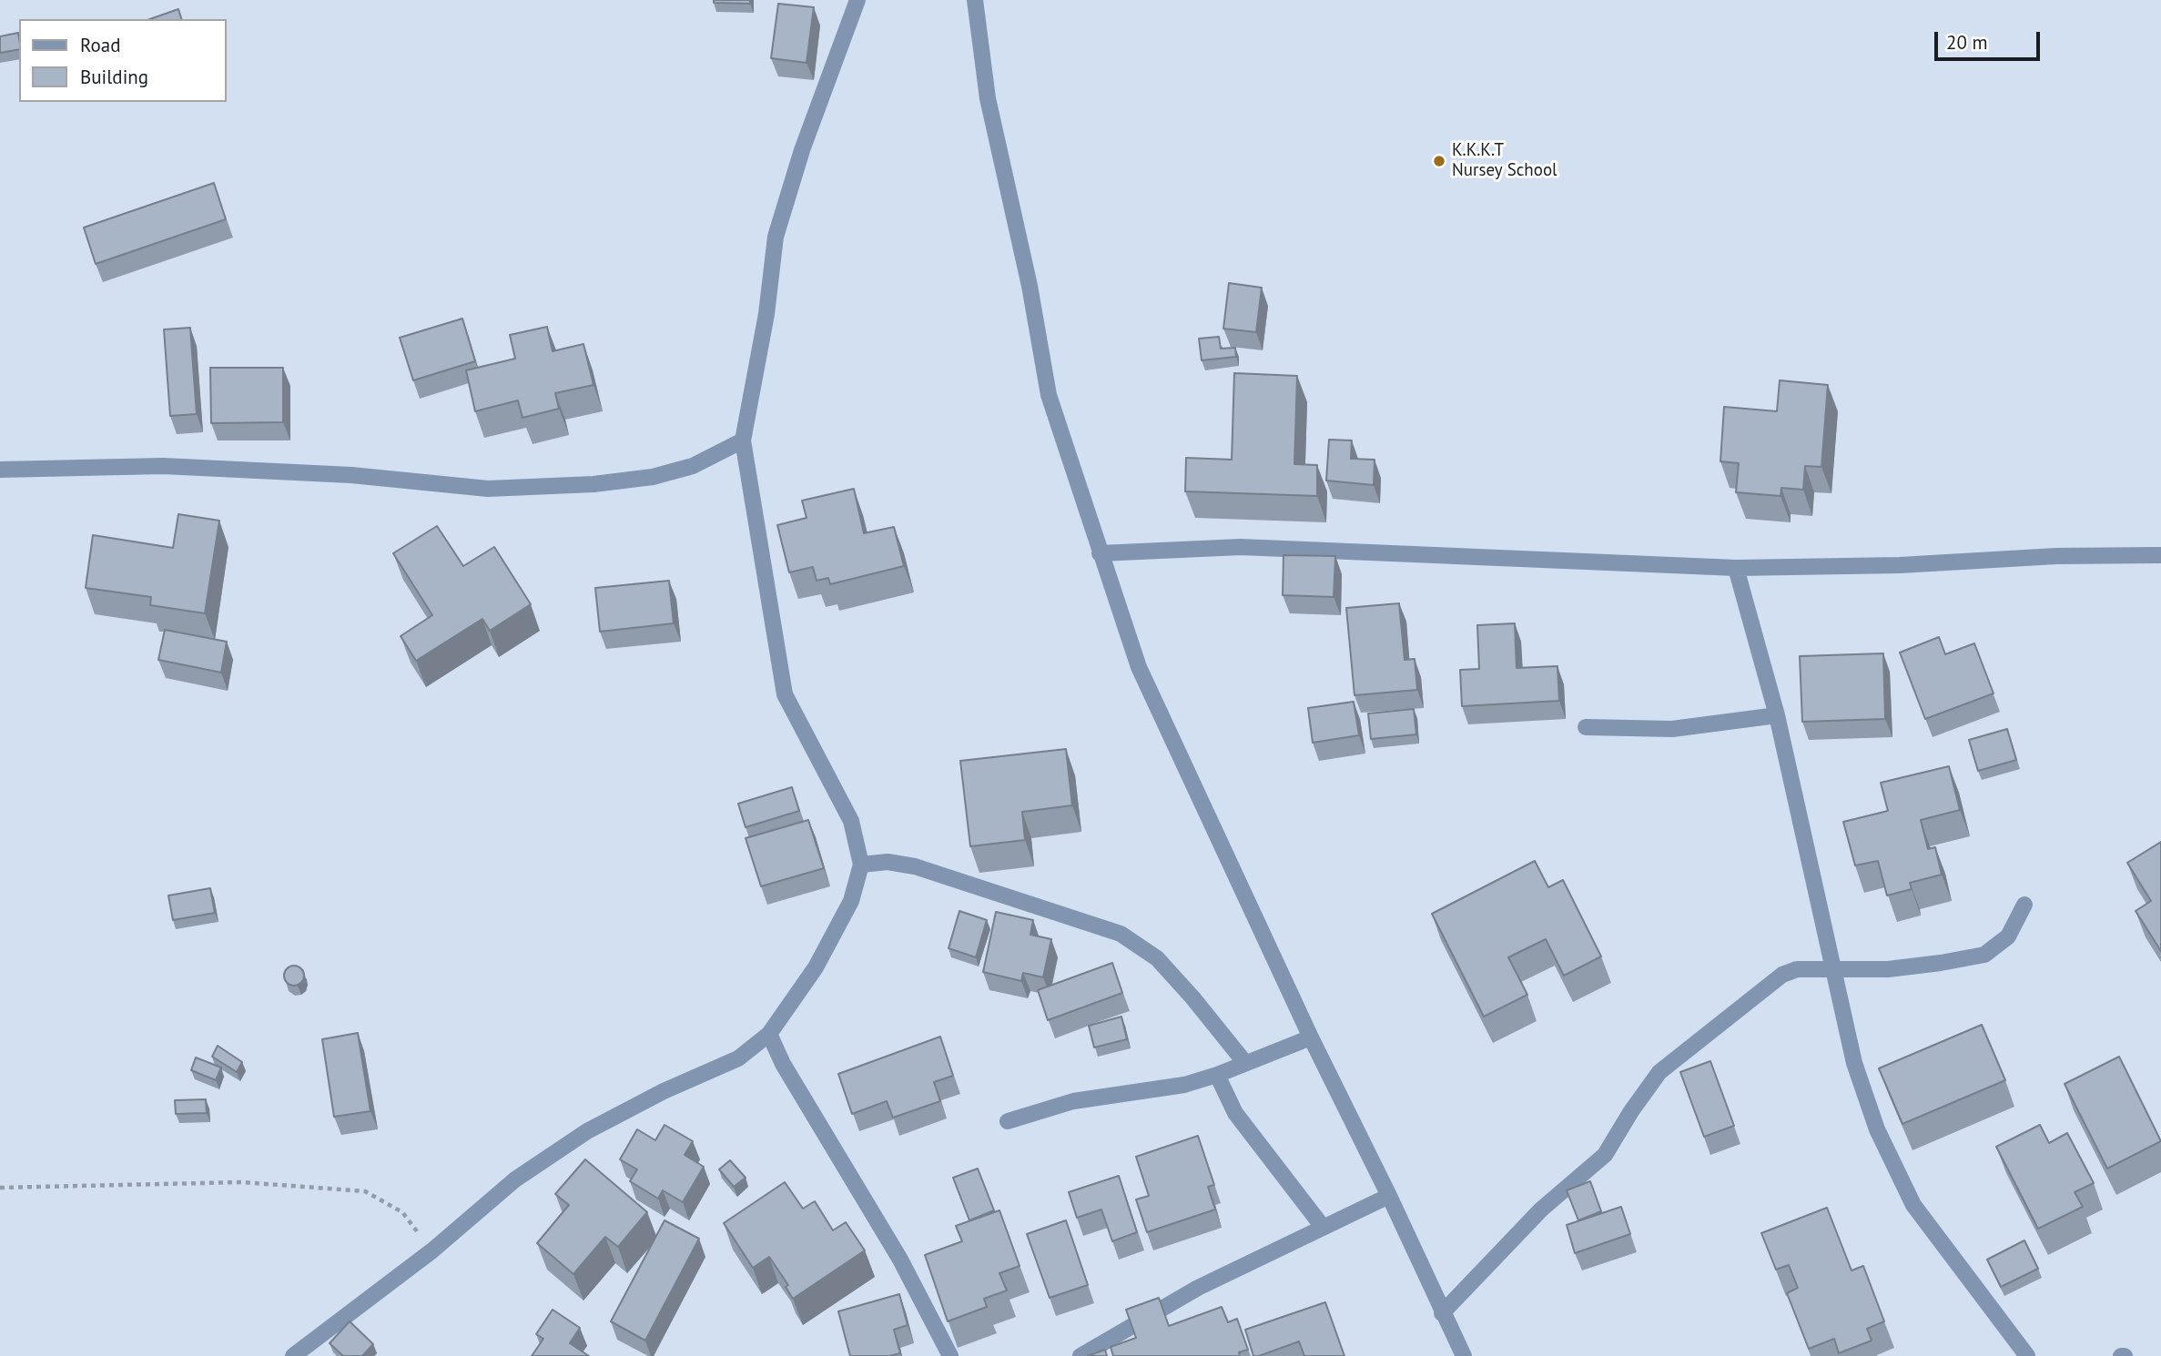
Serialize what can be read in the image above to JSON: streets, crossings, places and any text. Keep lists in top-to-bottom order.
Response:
{
  "places": ["K.K.K.T Nursey School"],
  "legend": ["Road", "Building"],
  "scale_bar": "20 m"
}
